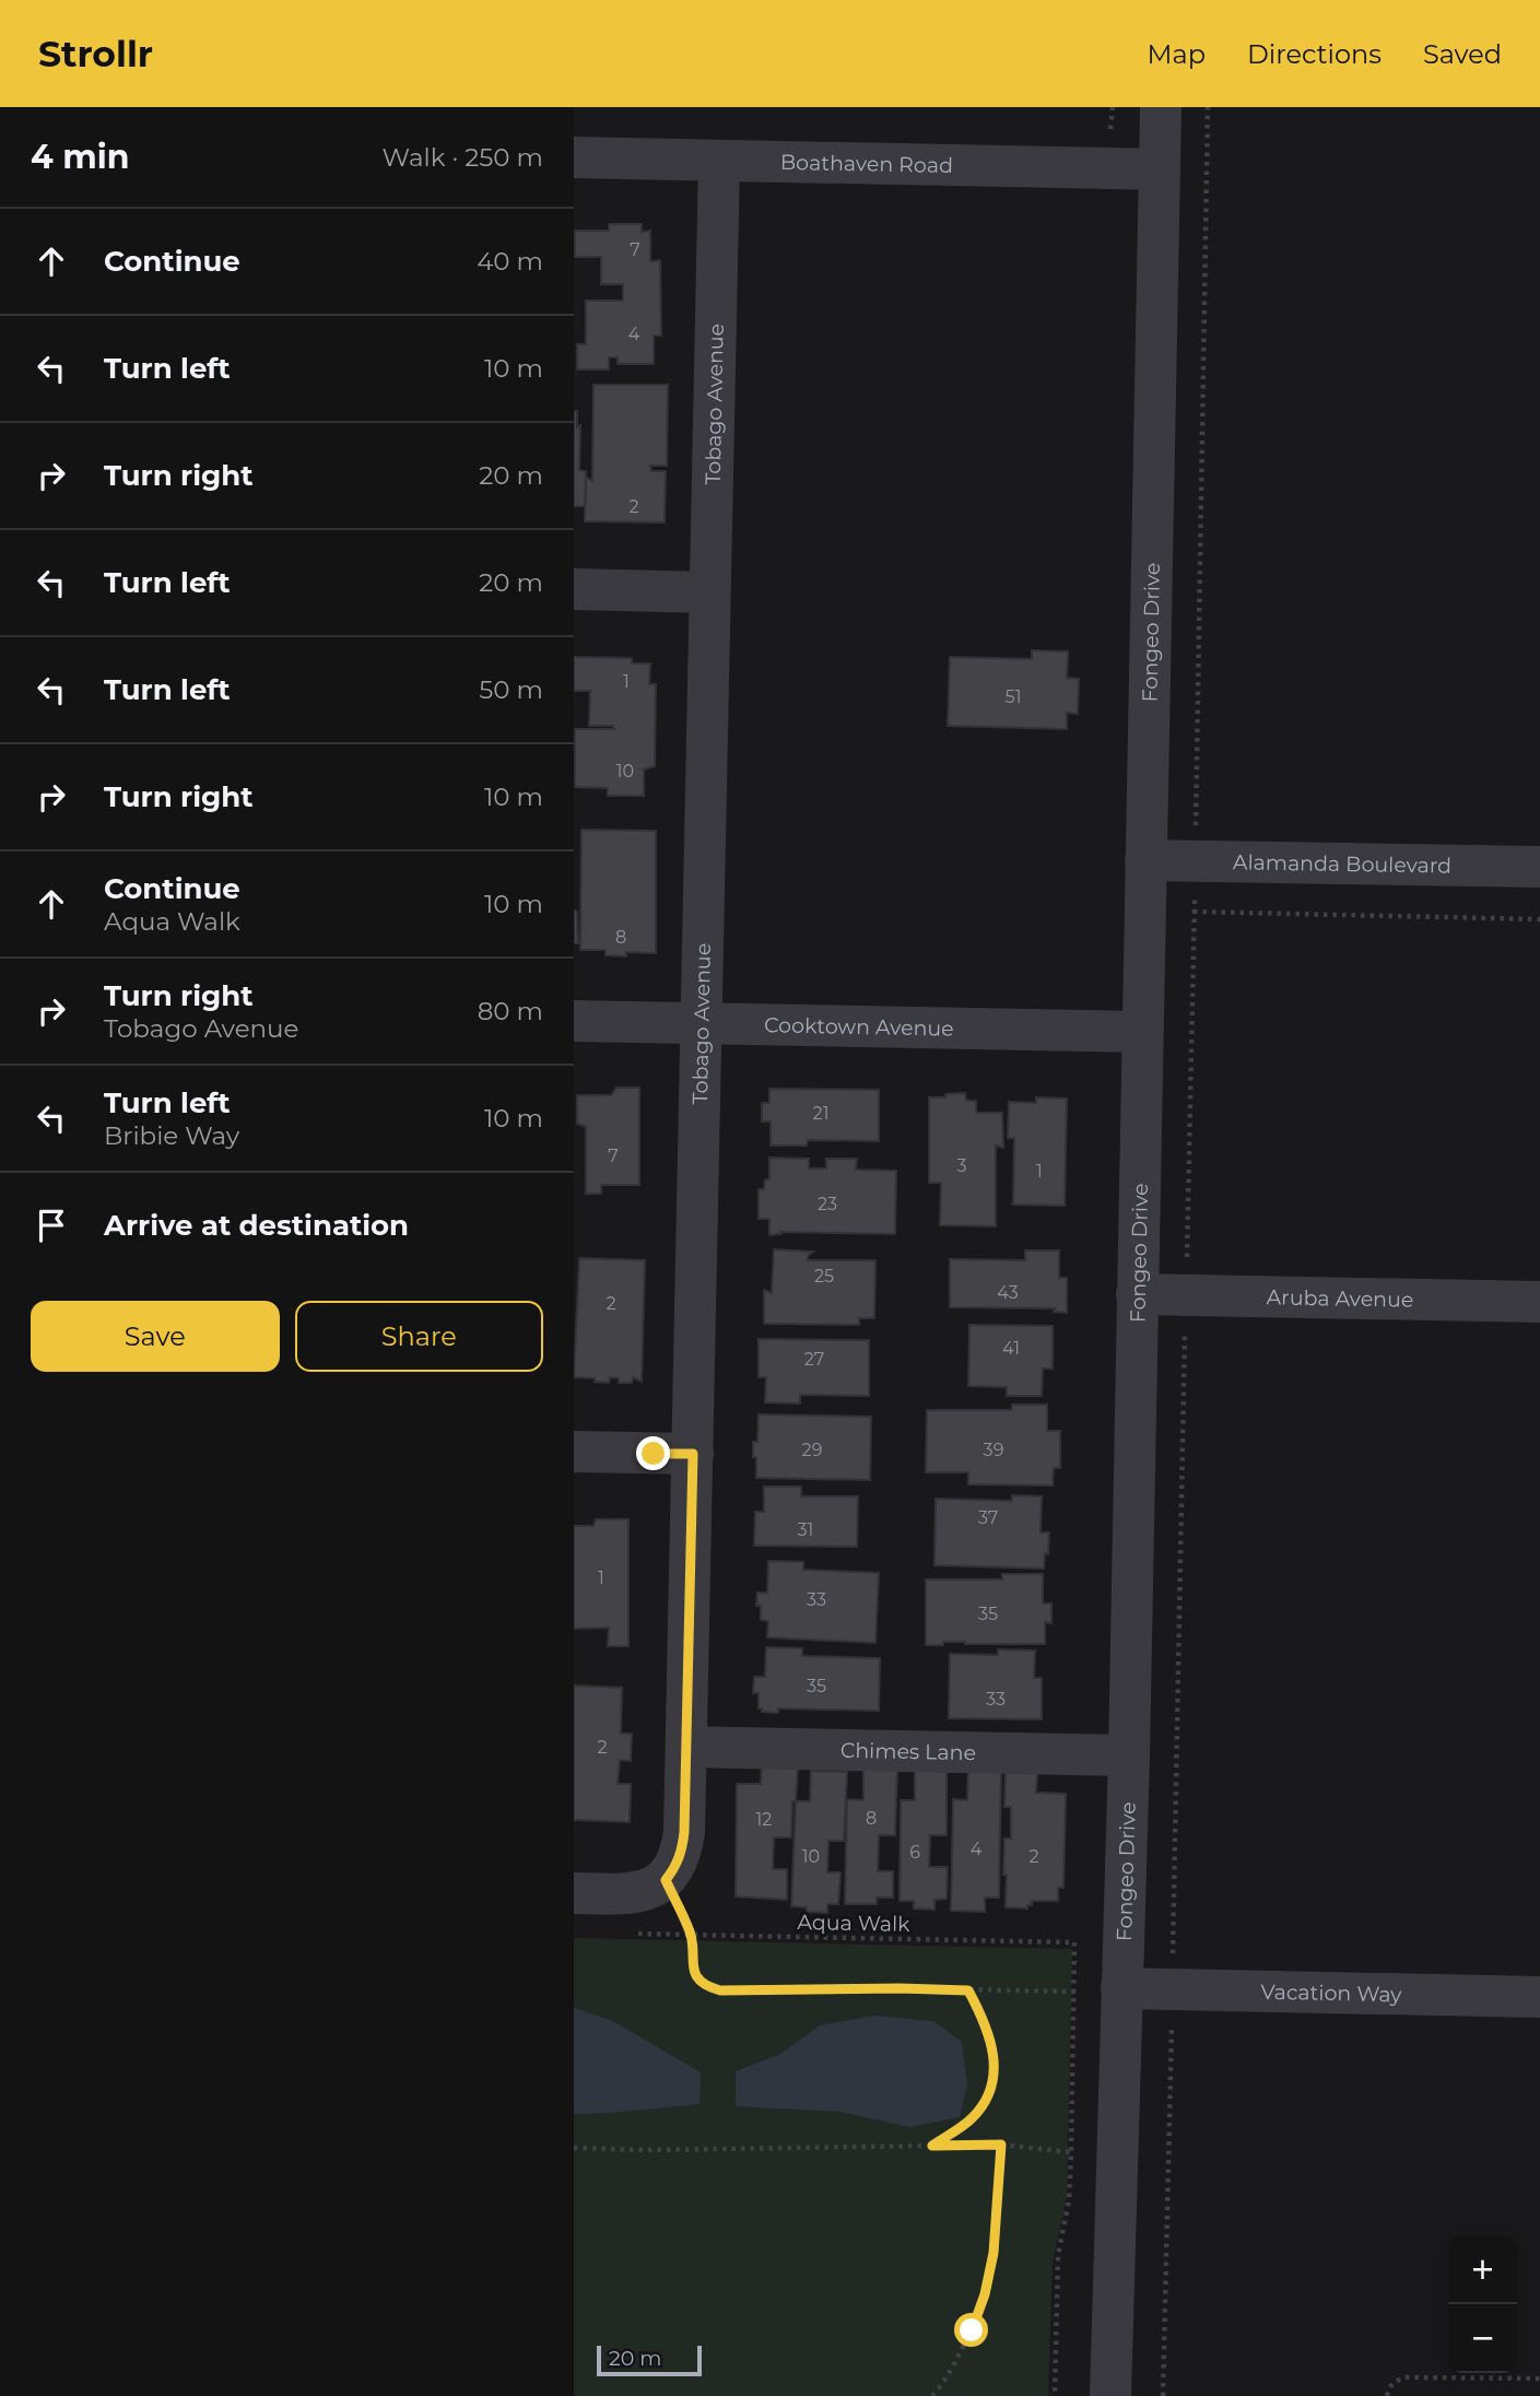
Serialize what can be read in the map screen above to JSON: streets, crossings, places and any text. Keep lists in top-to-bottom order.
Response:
{
  "streets": {
    "street": [
      "Boathaven Road",
      "Tobago Avenue",
      "Fongeo Drive",
      "Alamanda Boulevard",
      "Cooktown Avenue",
      "Aruba Avenue",
      "Chimes Lane",
      "Vacation Way"
    ],
    "path": ["Aqua Walk"]
  },
  "crossings": [
    ["Boathaven Road", "Tobago Avenue"],
    ["Boathaven Road", "Fongeo Drive"],
    ["Tobago Avenue", "Cooktown Avenue"],
    ["Tobago Avenue", "Chimes Lane"],
    ["Fongeo Drive", "Alamanda Boulevard"],
    ["Fongeo Drive", "Cooktown Avenue"],
    ["Fongeo Drive", "Aruba Avenue"],
    ["Fongeo Drive", "Chimes Lane"],
    ["Fongeo Drive", "Vacation Way"]
  ],
  "house_numbers": [
    "7",
    "4",
    "2",
    "1",
    "51",
    "10",
    "8",
    "21",
    "7",
    "3",
    "1",
    "23",
    "25",
    "43",
    "2",
    "41",
    "27",
    "29",
    "39",
    "37",
    "31",
    "1",
    "33",
    "35",
    "35",
    "33",
    "2",
    "8",
    "12",
    "4",
    "6",
    "10",
    "2"
  ],
  "scale_bar": "20 m",
  "page": {
    "header": "Strollr",
    "nav": ["Map", "Directions", "Saved"],
    "heading": ["4 min", "Walk · 250 m"],
    "list": [
      ["Continue", "40 m"],
      ["Turn left", "10 m"],
      ["Turn right", "20 m"],
      ["Turn left", "20 m"],
      ["Turn left", "50 m"],
      ["Turn right", "10 m"],
      ["Continue", "Aqua Walk", "10 m"],
      ["Turn right", "Tobago Avenue", "80 m"],
      ["Turn left", "Bribie Way", "10 m"],
      "Arrive at destination"
    ],
    "buttons": ["Save", "Share"],
    "map_buttons": ["+", "−"],
    "scale": "20 m"
  }
}
